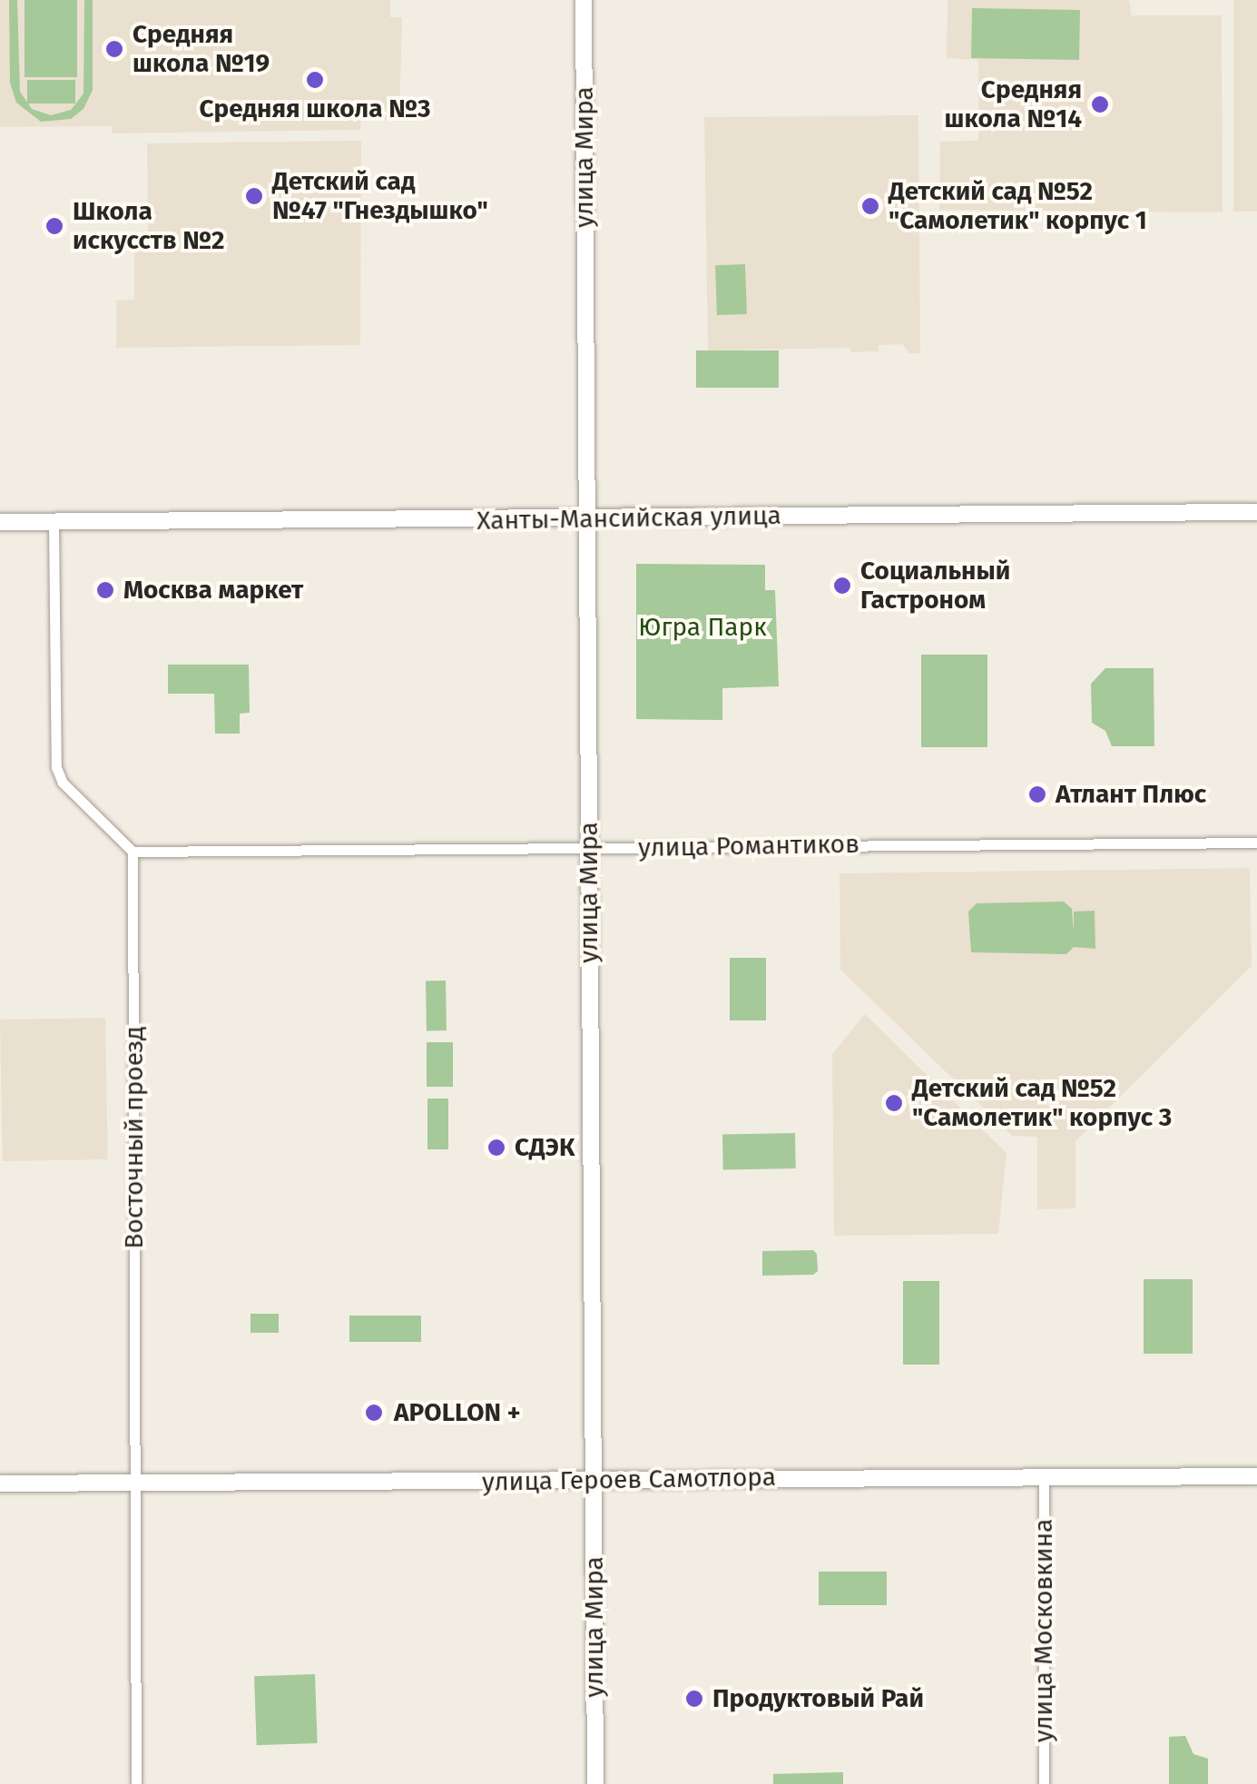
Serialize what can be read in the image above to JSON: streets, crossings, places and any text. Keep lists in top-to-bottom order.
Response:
{
  "streets": {
    "main road": ["улица Мира", "Ханты-Мансийская улица", "улица Героев Самотлора"],
    "street": ["улица Романтиков", "Восточный проезд", "улица Московкина"]
  },
  "crossings": [
    ["улица Мира", "Ханты-Мансийская улица"],
    ["улица Мира", "улица Романтиков"],
    ["улица Мира", "улица Героев Самотлора"],
    ["улица Романтиков", "Восточный проезд"],
    ["Восточный проезд", "улица Героев Самотлора"],
    ["улица Героев Самотлора", "улица Московкина"]
  ],
  "parks": ["Югра Парк"],
  "places": [
    "Средняя школа №19",
    "Средняя школа №3",
    "Средняя школа №14",
    "Детский сад №47 \"Гнездышко\"",
    "Детский сад №52 \"Самолетик\" корпус 1",
    "Школа искусств №2",
    "Социальный Гастроном",
    "Москва маркет",
    "Атлант Плюс",
    "Детский сад №52 \"Самолетик\" корпус 3",
    "СДЭК",
    "APOLLON +",
    "Продуктовый Рай"
  ]
}
